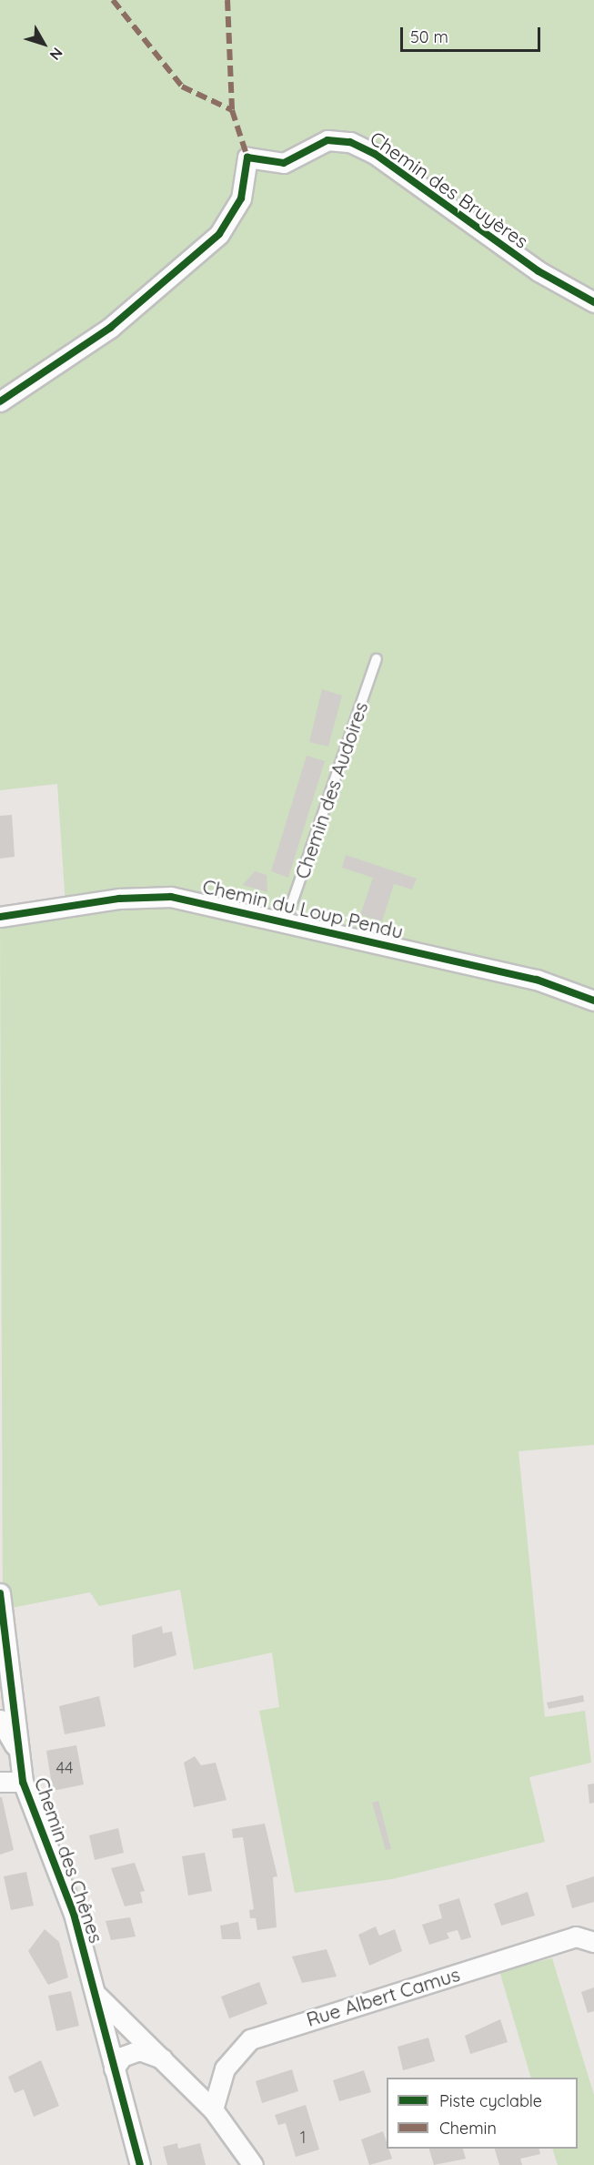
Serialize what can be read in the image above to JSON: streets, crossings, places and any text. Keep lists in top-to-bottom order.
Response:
{
  "streets": {
    "street": [
      "Chemin des Bruyères",
      "Chemin du Loup Pendu",
      "Chemin des Chênes",
      "Rue Albert Camus"
    ],
    "lane": ["Chemin des Audoires"]
  },
  "crossings": [
    ["Chemin des Audoires", "Chemin du Loup Pendu"]
  ],
  "house_numbers": ["44", "1"],
  "legend": ["Piste cyclable", "Chemin"],
  "scale_bar": "50 m",
  "north": "bottom right"
}
